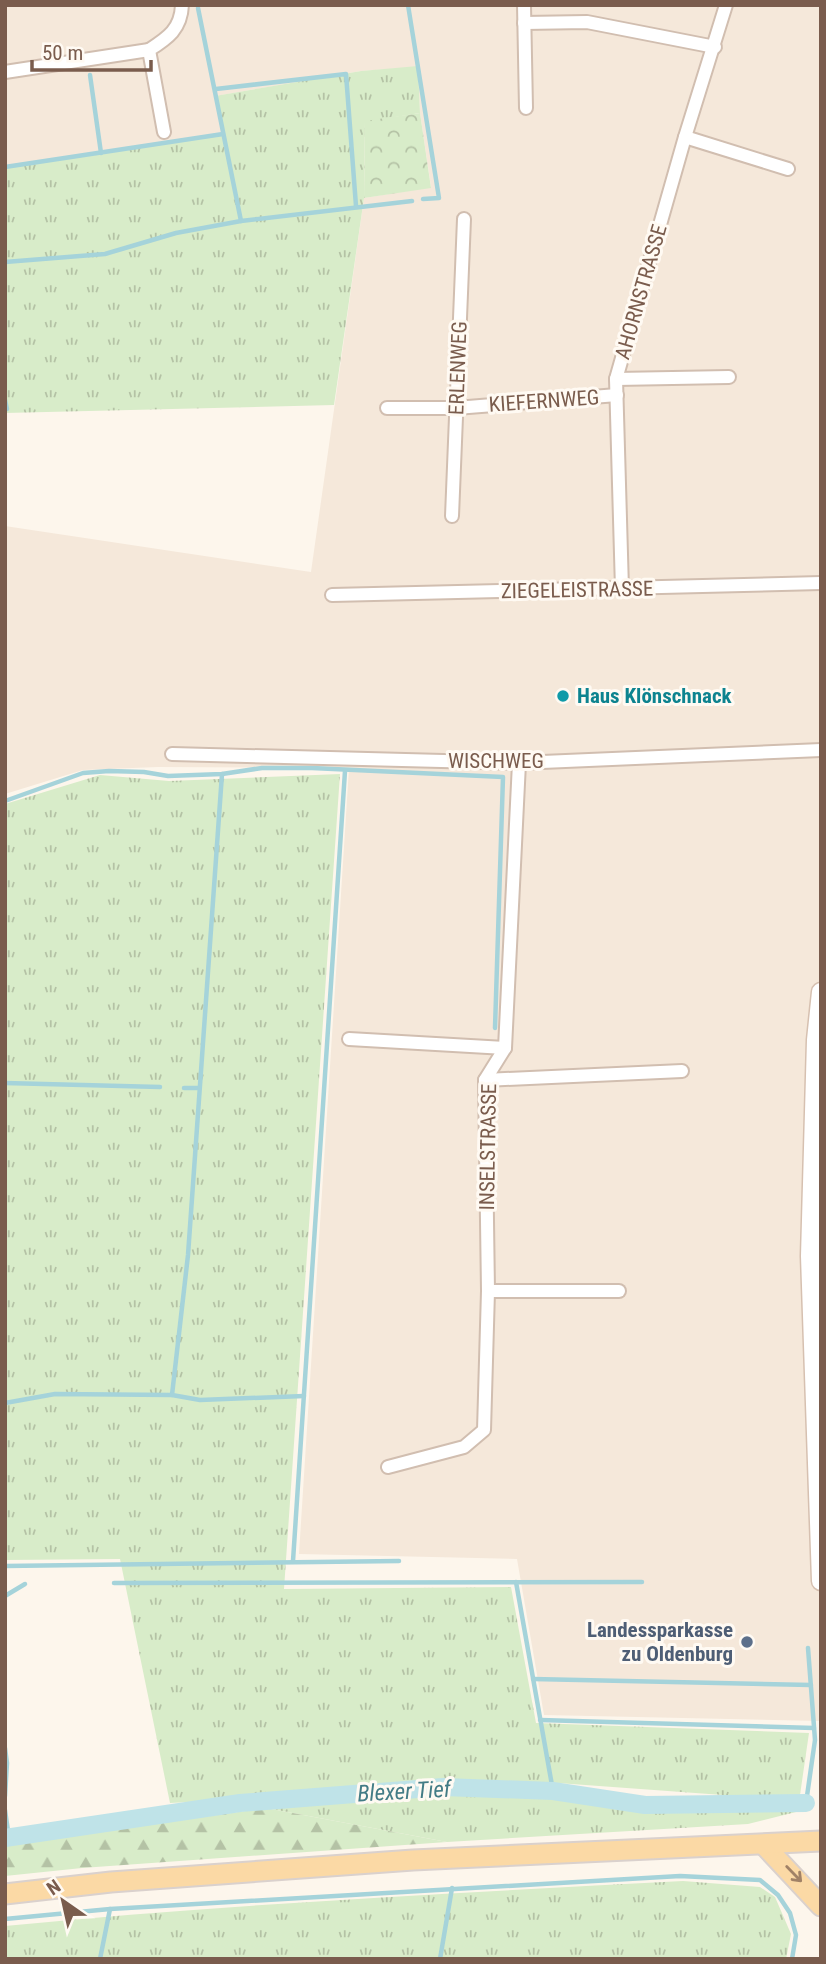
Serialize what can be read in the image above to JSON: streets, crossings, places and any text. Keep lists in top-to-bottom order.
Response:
{
  "streets": {
    "street": [
      "AHORNSTRASSE",
      "ERLENWEG",
      "KIEFERNWEG",
      "ZIEGELEISTRASSE",
      "WISCHWEG",
      "INSELSTRASSE"
    ]
  },
  "crossings": [
    ["AHORNSTRASSE", "KIEFERNWEG"],
    ["AHORNSTRASSE", "ZIEGELEISTRASSE"],
    ["ERLENWEG", "KIEFERNWEG"],
    ["WISCHWEG", "INSELSTRASSE"]
  ],
  "water": ["Blexer Tief"],
  "places": ["Haus Klönschnack", "Landessparkasse zu Oldenburg"],
  "scale_bar": "50 m",
  "north": "top left"
}
